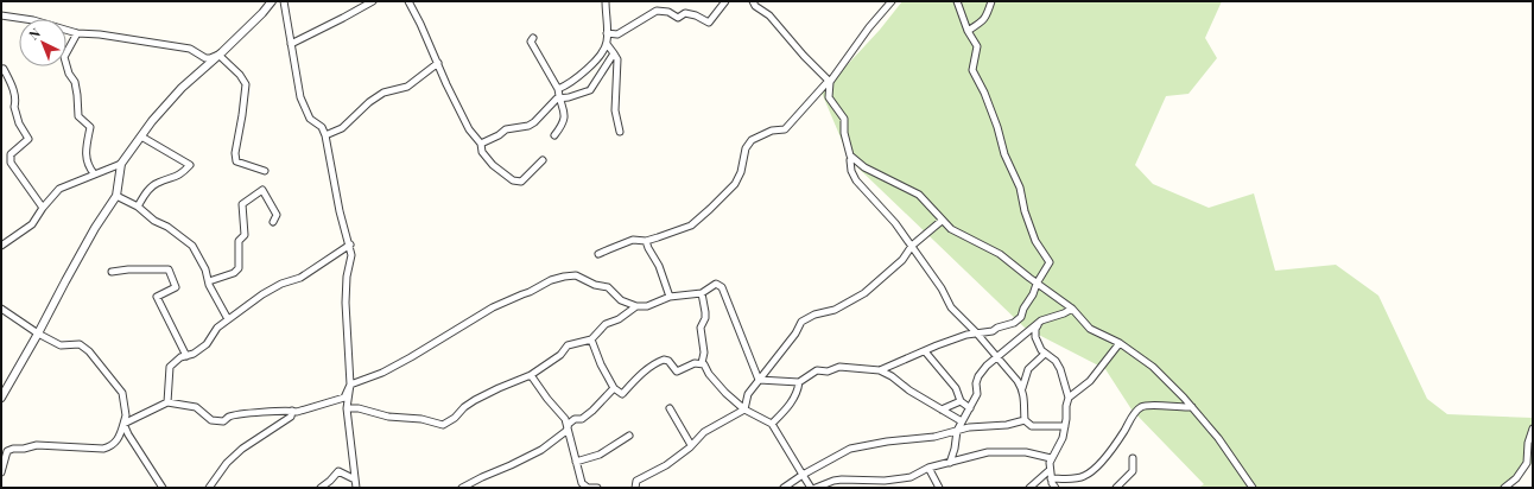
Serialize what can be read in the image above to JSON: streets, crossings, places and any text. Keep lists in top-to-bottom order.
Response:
{
  "north": "top left"
}
